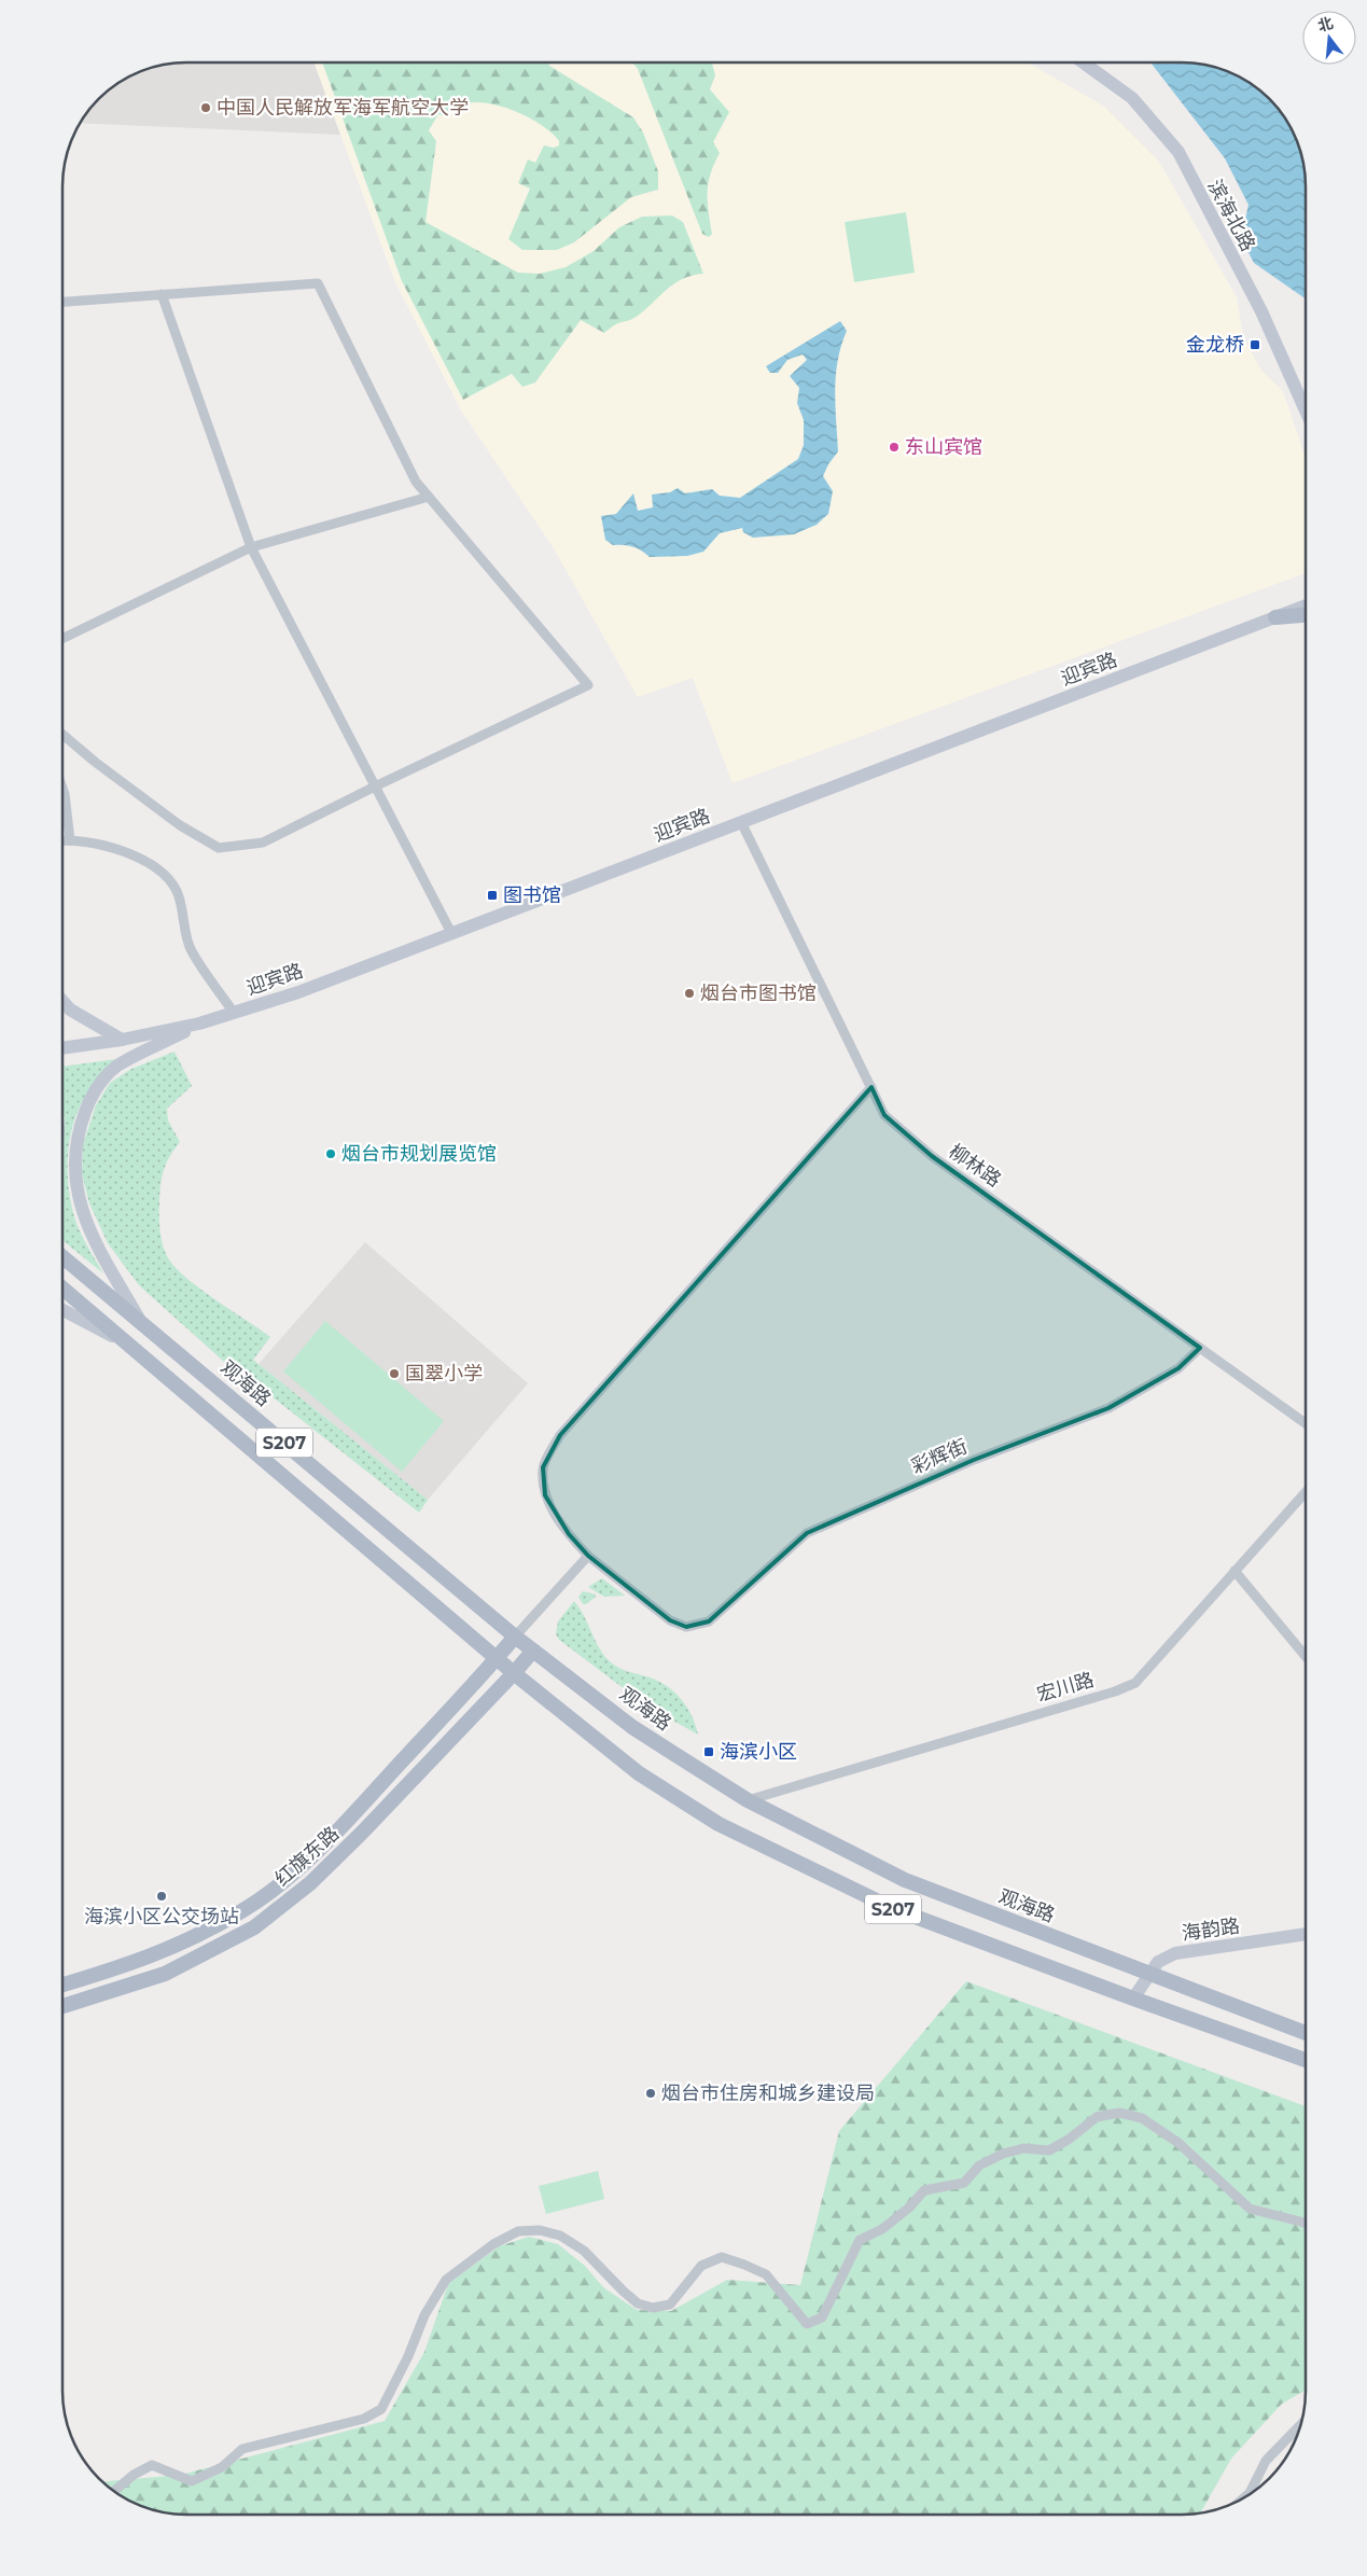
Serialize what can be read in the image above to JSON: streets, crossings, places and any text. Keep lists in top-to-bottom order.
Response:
{
  "streets": {
    "main road": [
      "滨海北路",
      "迎宾路",
      "观海路",
      "S207",
      "红旗东路",
      "海韵路"
    ],
    "street": ["柳林路", "彩辉街", "宏川路"]
  },
  "crossings": [
    ["迎宾路", "柳林路"],
    ["柳林路", "彩辉街"],
    ["观海路", "宏川路"],
    ["观海路", "红旗东路"],
    ["观海路", "海韵路"],
    ["S207", "红旗东路"],
    ["S207", "海韵路"]
  ],
  "places": {
    "other": [
      "中国人民解放军海军航空大学",
      "东山宾馆",
      "烟台市图书馆",
      "烟台市规划展览馆",
      "国翠小学",
      "海滨小区公交场站",
      "烟台市住房和城乡建设局"
    ],
    "transit": ["金龙桥", "图书馆", "海滨小区"]
  },
  "north": "top"
}
